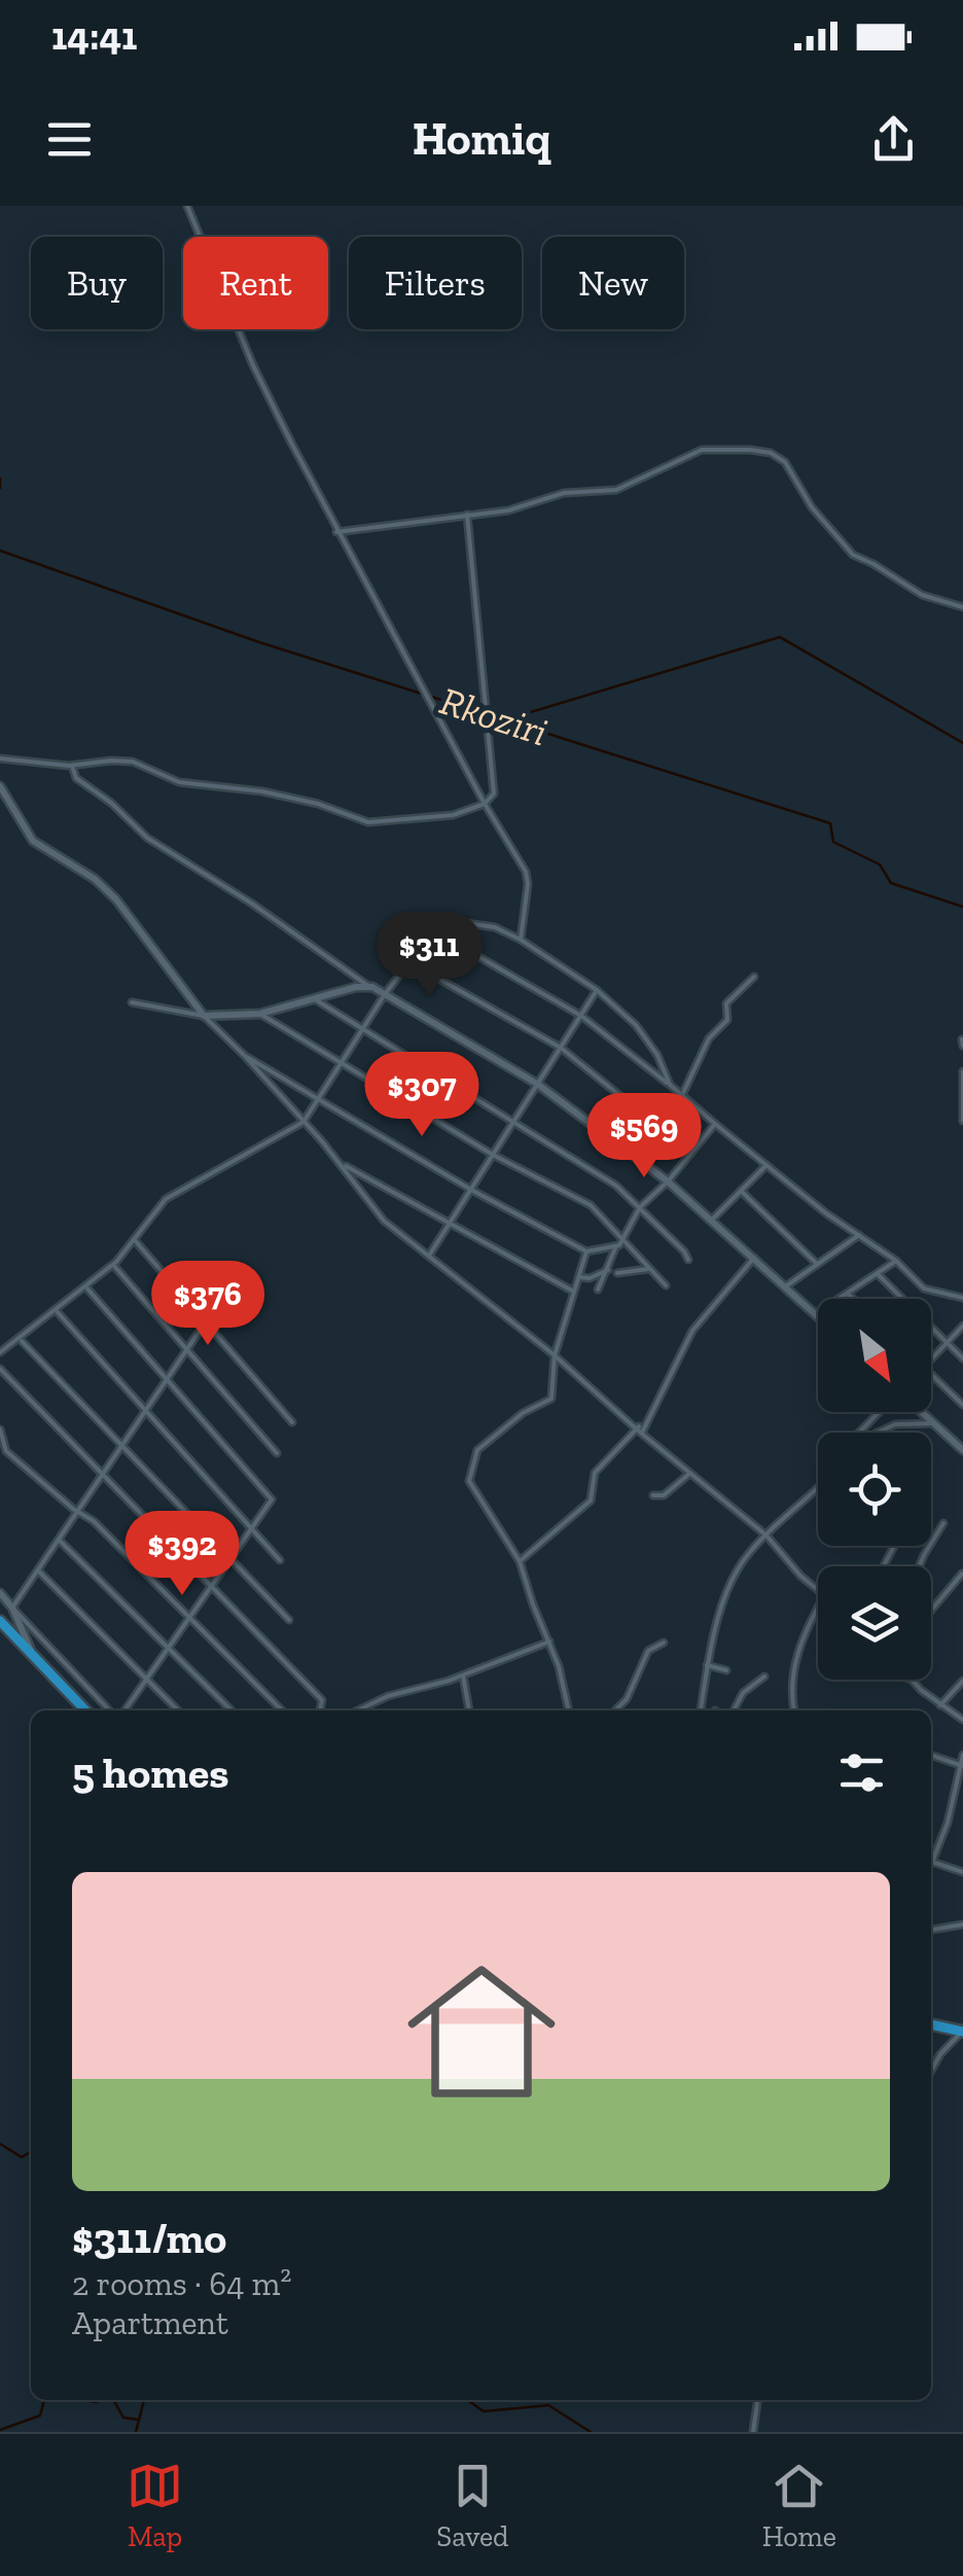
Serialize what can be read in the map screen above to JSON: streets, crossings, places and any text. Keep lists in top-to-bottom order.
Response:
{
  "water": ["Rkoziri"],
  "north": "bottom right",
  "page": {
    "status": "14:41",
    "header": "Homiq",
    "chip": [
      "Buy",
      "Rent",
      "Filters",
      "New"
    ],
    "price": [
      "$311",
      "$307",
      "$569",
      "$376",
      "$392"
    ],
    "heading": "5 homes",
    "list": [
      {
        "name": "$311/mo",
        "note": "2 rooms · 64 m² · Apartment"
      }
    ],
    "tabs": ["Map", "Saved", "Home"]
  }
}
